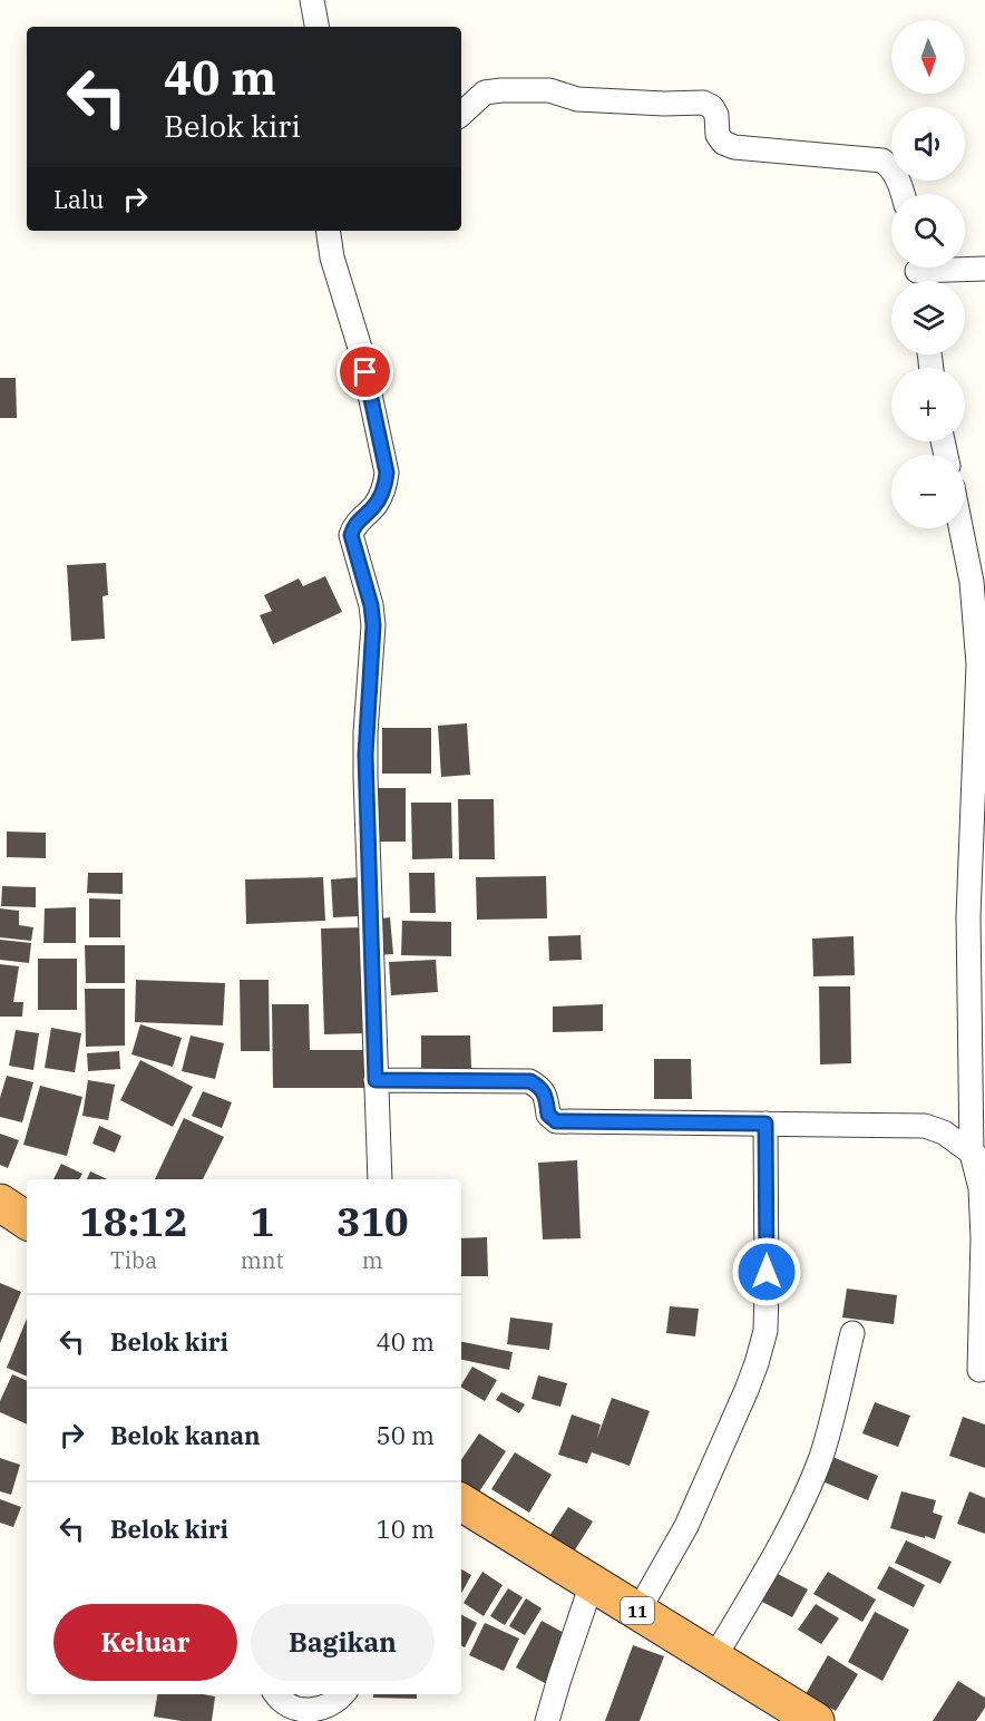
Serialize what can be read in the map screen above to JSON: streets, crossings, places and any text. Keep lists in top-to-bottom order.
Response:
{
  "streets": {
    "highway": ["11"]
  },
  "north": "bottom",
  "page": {
    "map_buttons": ["+", "−"],
    "turn": ["40 m", "Belok kiri"],
    "then": "Lalu",
    "eta": [
      "18:12",
      "Tiba",
      "1",
      "mnt",
      "310",
      "m"
    ],
    "list": [
      {
        "name": "Belok kiri",
        "value": "40 m"
      },
      {
        "name": "Belok kanan",
        "value": "50 m"
      },
      {
        "name": "Belok kiri",
        "value": "10 m"
      }
    ],
    "buttons": ["Keluar", "Bagikan"]
  }
}
